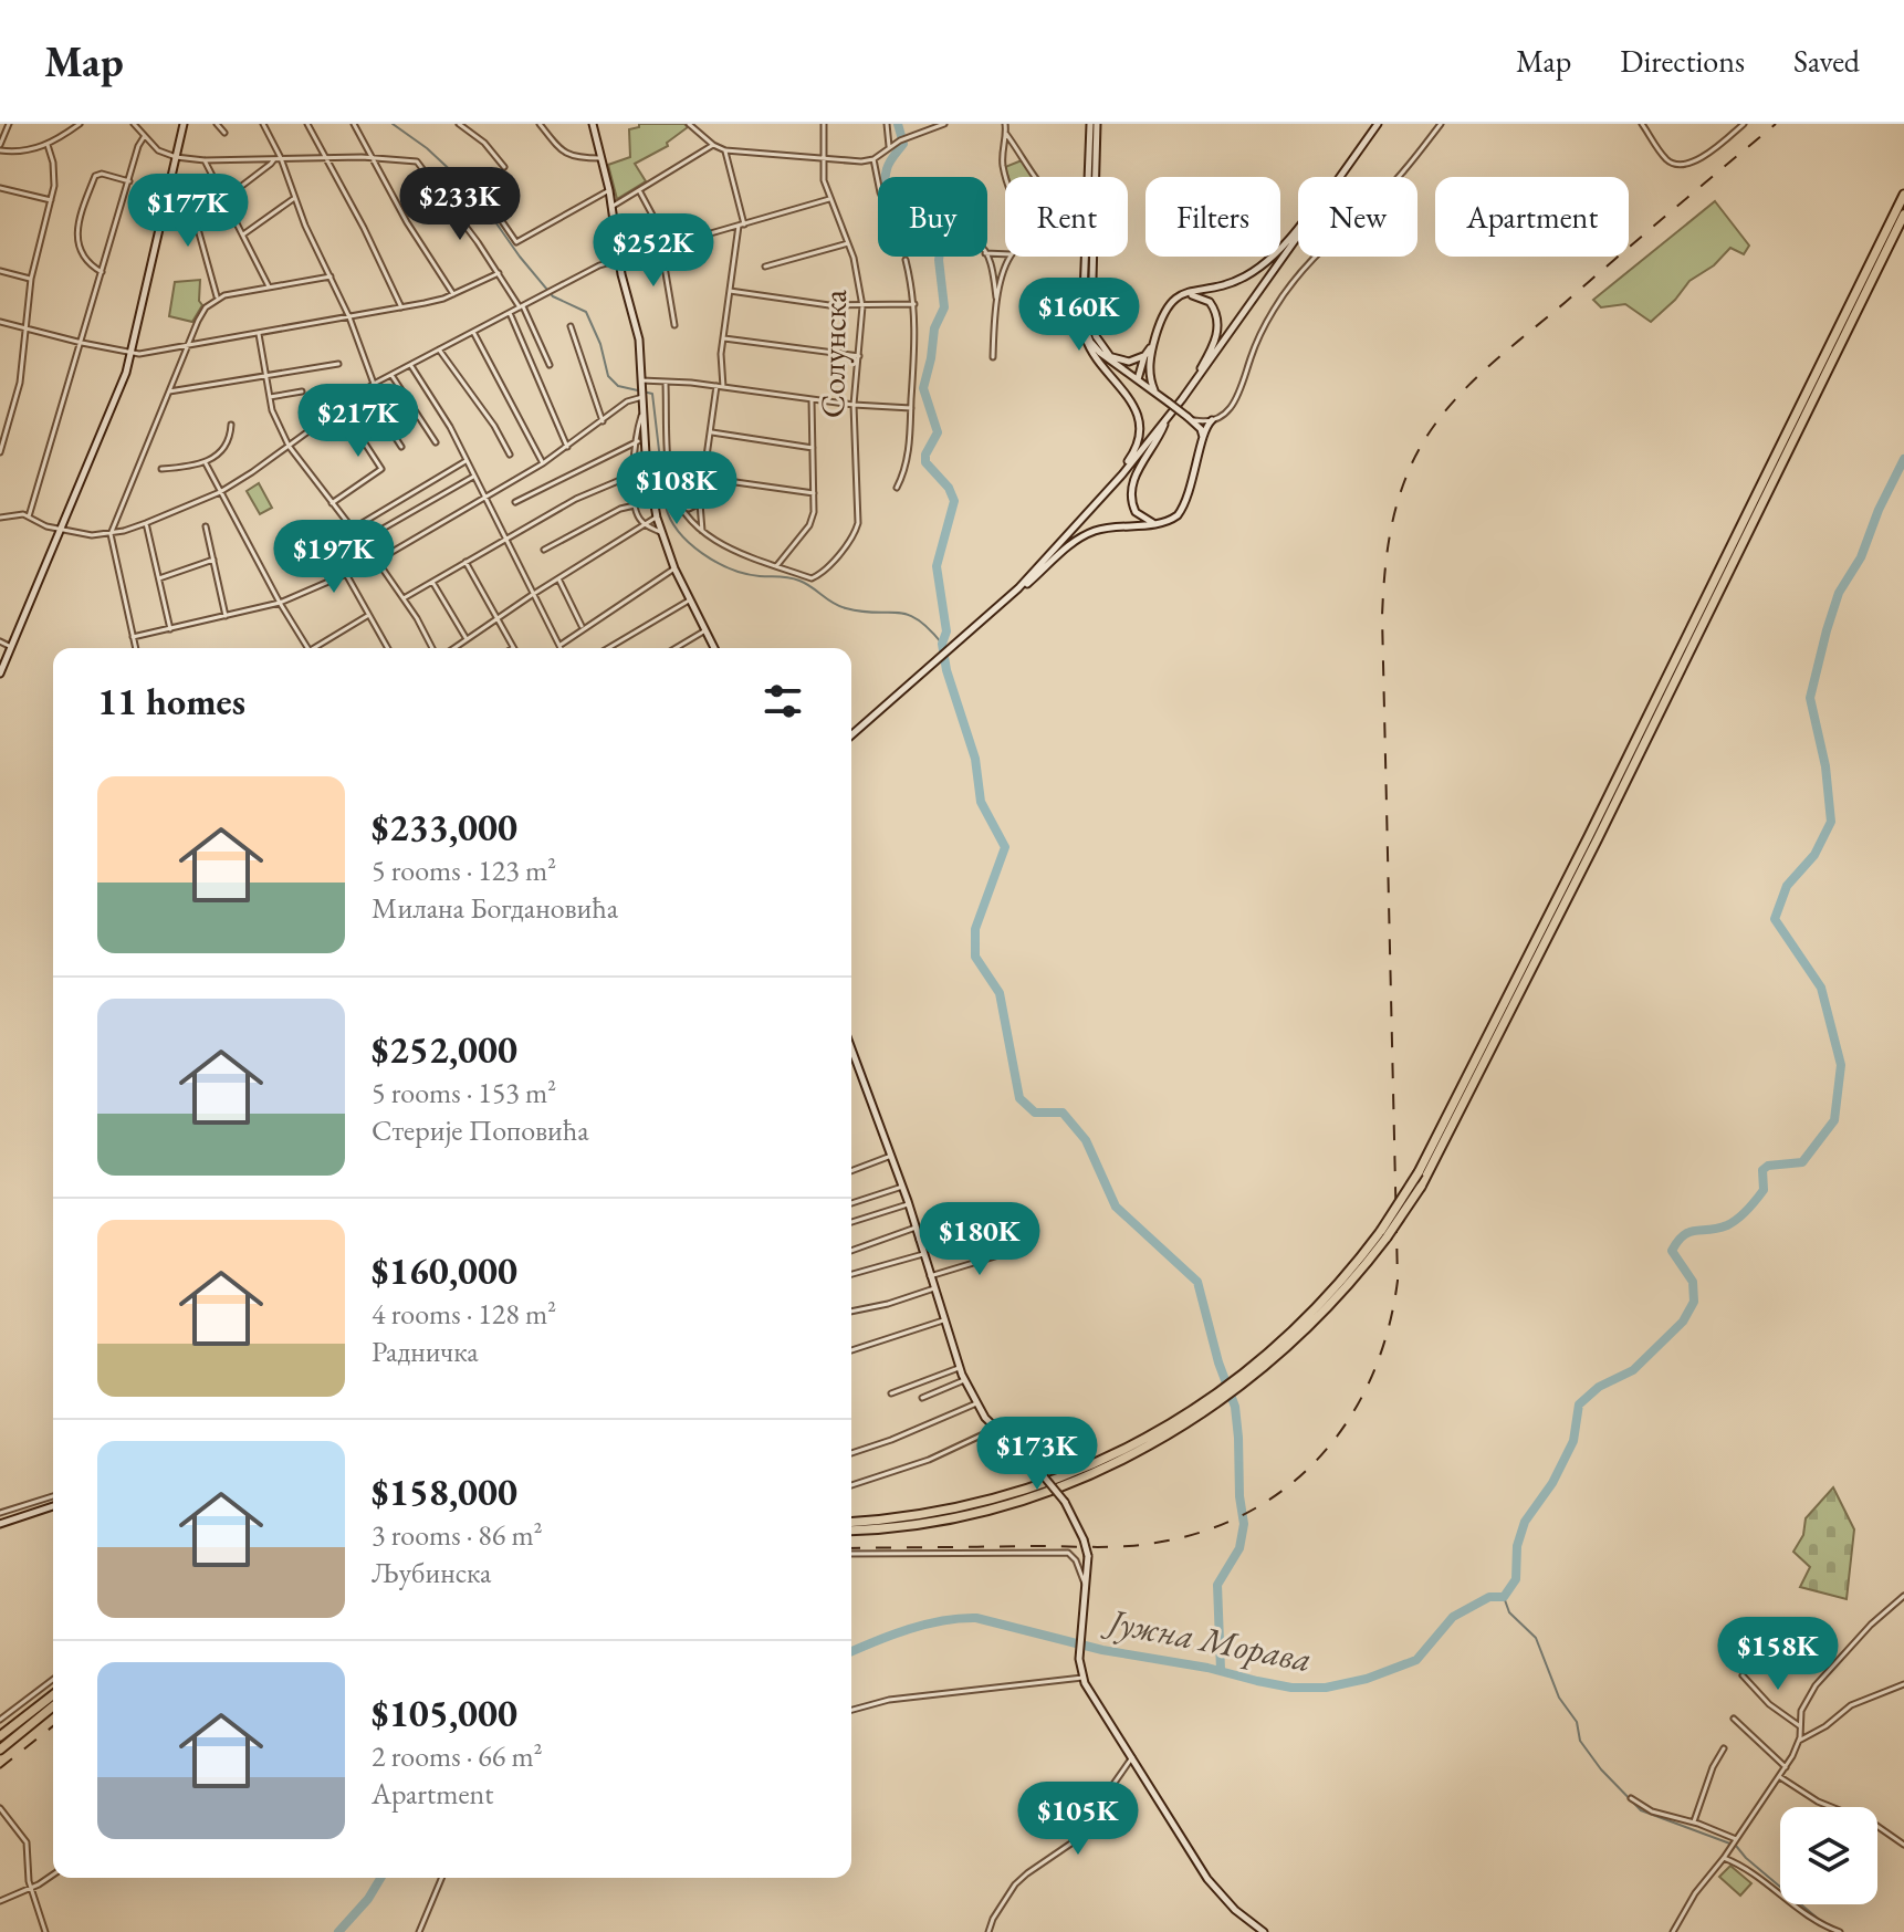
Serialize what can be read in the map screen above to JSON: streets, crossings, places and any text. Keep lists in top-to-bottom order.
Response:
{
  "streets": {
    "street": ["Солунска"]
  },
  "water": ["Јужна Морава"],
  "page": {
    "header": "Map",
    "nav": ["Map", "Directions", "Saved"],
    "price": [
      "$233K",
      "$177K",
      "$252K",
      "$160K",
      "$217K",
      "$108K",
      "$197K",
      "$180K",
      "$173K",
      "$158K",
      "$105K"
    ],
    "chip": [
      "Buy",
      "Rent",
      "Filters",
      "New",
      "Apartment"
    ],
    "heading": "11 homes",
    "list": [
      {
        "name": "$233,000",
        "note": "5 rooms · 123 m² · Милана Богдановића"
      },
      {
        "name": "$252,000",
        "note": "5 rooms · 153 m² · Стерије Поповића"
      },
      {
        "name": "$160,000",
        "note": "4 rooms · 128 m² · Радничка"
      },
      {
        "name": "$158,000",
        "note": "3 rooms · 86 m² · Љубинска"
      },
      {
        "name": "$105,000",
        "note": "2 rooms · 66 m² · Apartment"
      }
    ]
  }
}
